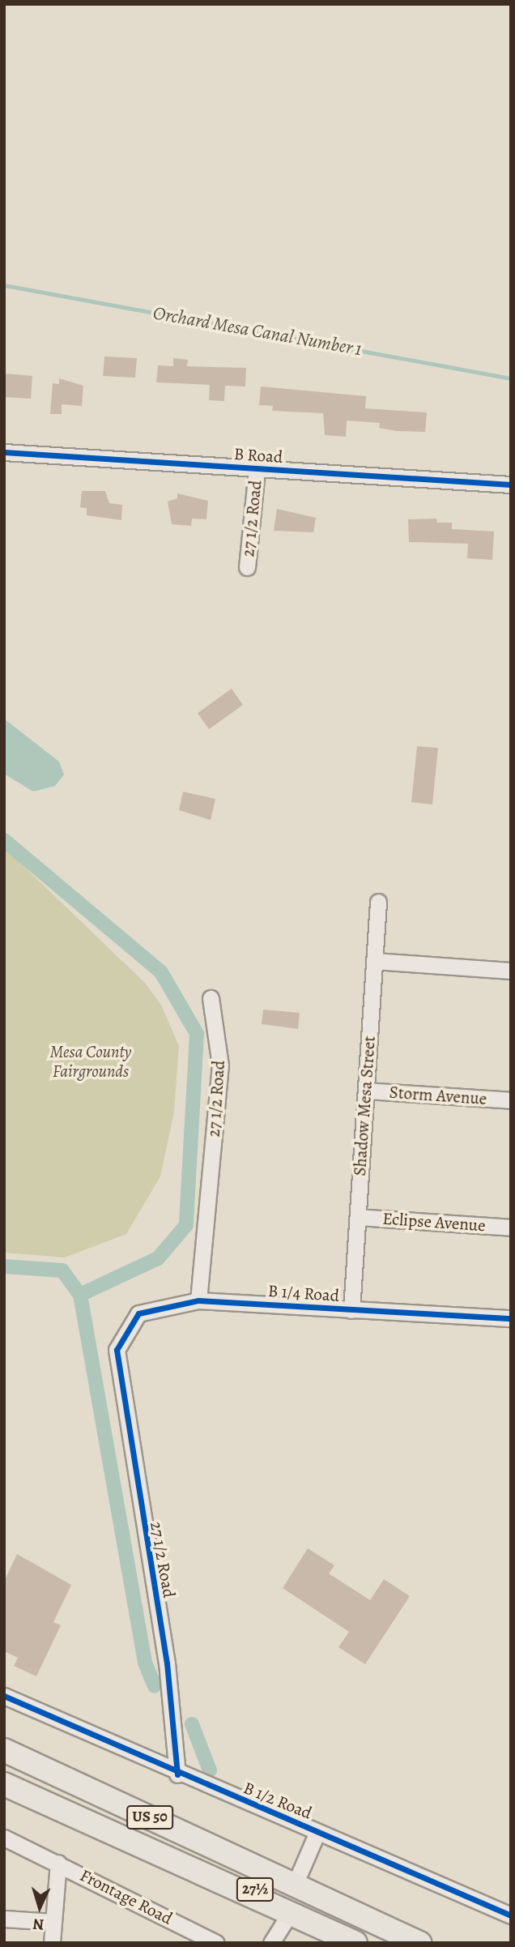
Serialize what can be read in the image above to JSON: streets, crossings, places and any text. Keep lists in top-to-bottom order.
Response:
{
  "streets": {
    "highway": ["US 50", "27½"],
    "street": [
      "B Road",
      "27 1/2 Road",
      "Storm Avenue",
      "Shadow Mesa Street",
      "Eclipse Avenue",
      "B 1/4 Road",
      "B 1/2 Road",
      "Frontage Road"
    ]
  },
  "crossings": [
    ["B Road", "27 1/2 Road"],
    ["27 1/2 Road", "B 1/4 Road"],
    ["27 1/2 Road", "B 1/2 Road"],
    ["Storm Avenue", "Shadow Mesa Street"],
    ["Shadow Mesa Street", "Eclipse Avenue"],
    ["Shadow Mesa Street", "B 1/4 Road"],
    ["B 1/2 Road", "27½"],
    ["US 50", "27½"]
  ],
  "water": ["Orchard Mesa Canal Number 1"],
  "parks": ["Mesa County Fairgrounds"],
  "north": "bottom"
}
